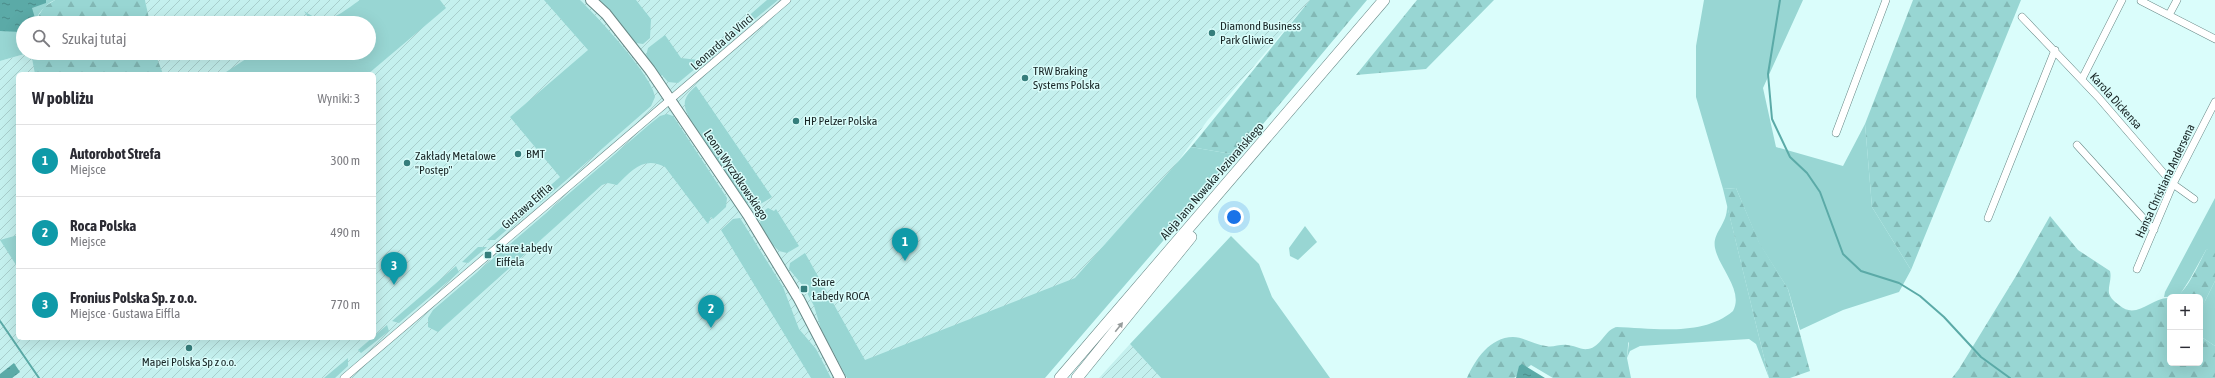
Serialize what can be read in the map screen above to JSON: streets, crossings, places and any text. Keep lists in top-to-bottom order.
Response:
{
  "streets": {
    "main road": ["Aleja Jana Nowaka-Jeziorańskiego"],
    "street": [
      "Leonarda da Vinci",
      "Karola Dickensa",
      "Leona Wyczółkowskiego",
      "Hansa Christiana Andersena",
      "Gustawa Eiffla"
    ]
  },
  "crossings": [
    ["Leonarda da Vinci", "Leona Wyczółkowskiego"],
    ["Leonarda da Vinci", "Gustawa Eiffla"],
    ["Karola Dickensa", "Hansa Christiana Andersena"],
    ["Leona Wyczółkowskiego", "Gustawa Eiffla"]
  ],
  "places": {
    "other": [
      "Diamond Business Park Gliwice",
      "TRW Braking Systems Polska",
      "HP Pelzer Polska",
      "BMT",
      "Zakłady Metalowe \"Postęp\"",
      "Mapei Polska Sp z o.o."
    ],
    "transit": ["Stare Łabędy Eiffela", "Stare Łabędy ROCA"]
  },
  "page": {
    "search": "Szukaj tutaj",
    "heading": ["W pobliżu", "Wyniki: 3"],
    "list": [
      {
        "mark": "1",
        "name": "Autorobot Strefa",
        "note": "Miejsce",
        "value": "300 m"
      },
      {
        "mark": "2",
        "name": "Roca Polska",
        "note": "Miejsce",
        "value": "490 m"
      },
      {
        "mark": "3",
        "name": "Fronius Polska Sp. z o.o.",
        "note": "Miejsce · Gustawa Eiffla",
        "value": "770 m"
      }
    ],
    "pins": ["1", "3", "2"],
    "map_buttons": ["+", "−"]
  }
}
